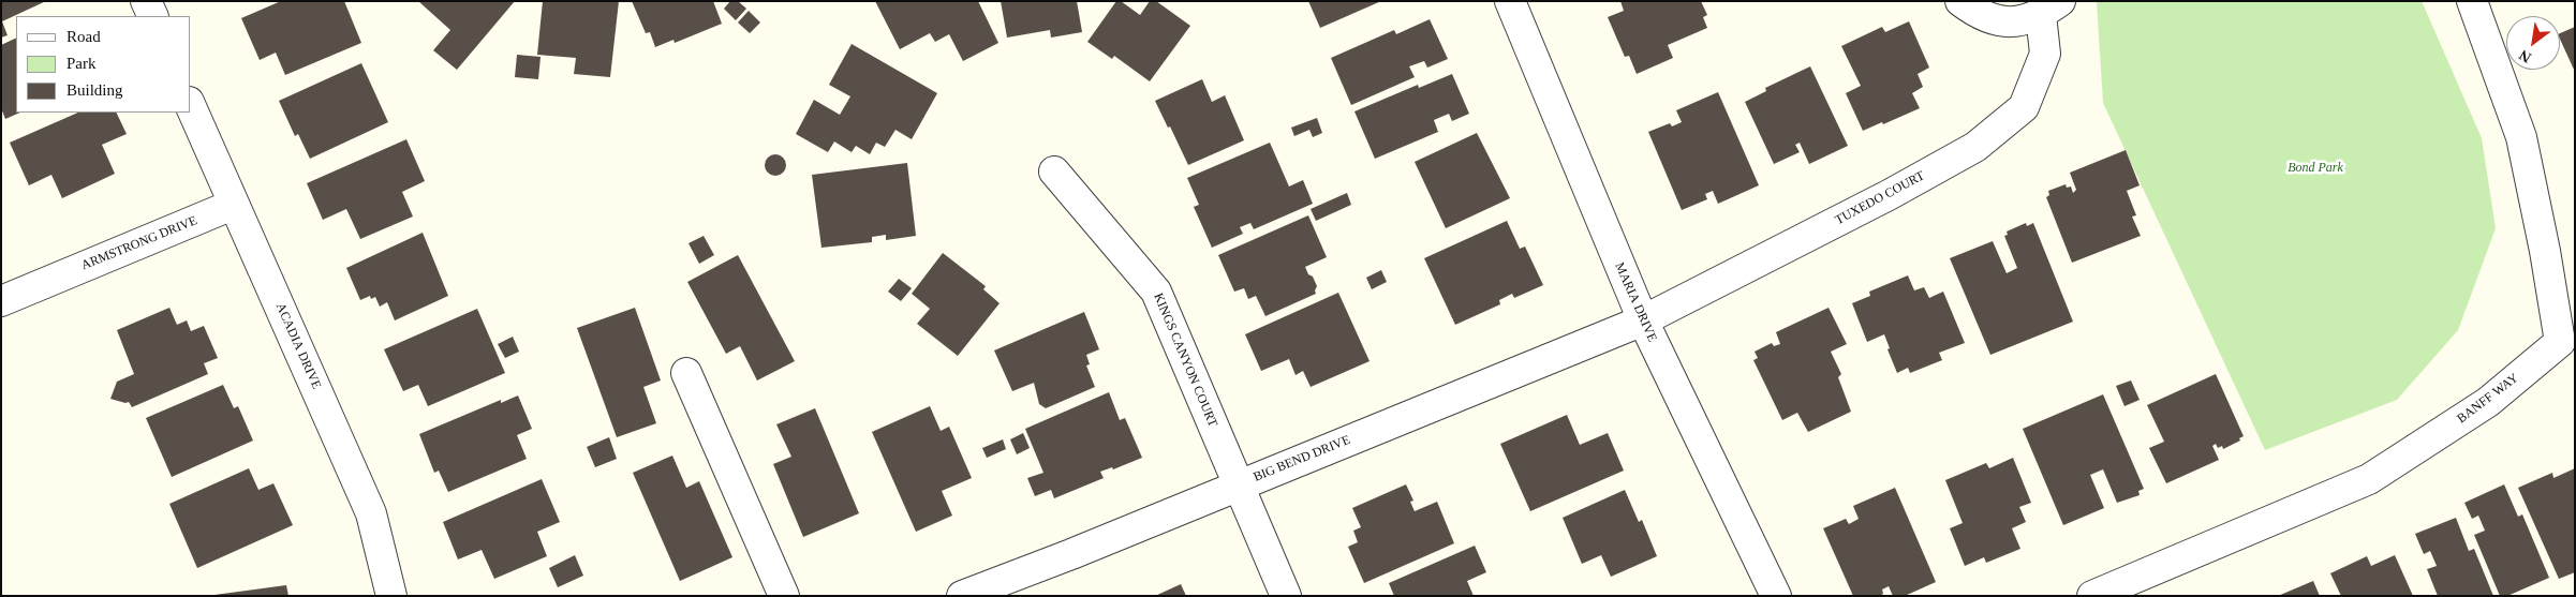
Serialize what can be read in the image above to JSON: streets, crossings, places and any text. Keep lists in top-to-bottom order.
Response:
{
  "streets": {
    "street": [
      "TUXEDO COURT",
      "ARMSTRONG DRIVE",
      "MARIA DRIVE",
      "ACADIA DRIVE",
      "KINGS CANYON COURT",
      "BANFF WAY",
      "BIG BEND DRIVE"
    ]
  },
  "crossings": [
    ["TUXEDO COURT", "MARIA DRIVE"],
    ["TUXEDO COURT", "BIG BEND DRIVE"],
    ["ARMSTRONG DRIVE", "ACADIA DRIVE"],
    ["MARIA DRIVE", "BIG BEND DRIVE"],
    ["KINGS CANYON COURT", "BIG BEND DRIVE"]
  ],
  "parks": ["Bond Park"],
  "legend": ["Road", "Park", "Building"],
  "north": "bottom left"
}
